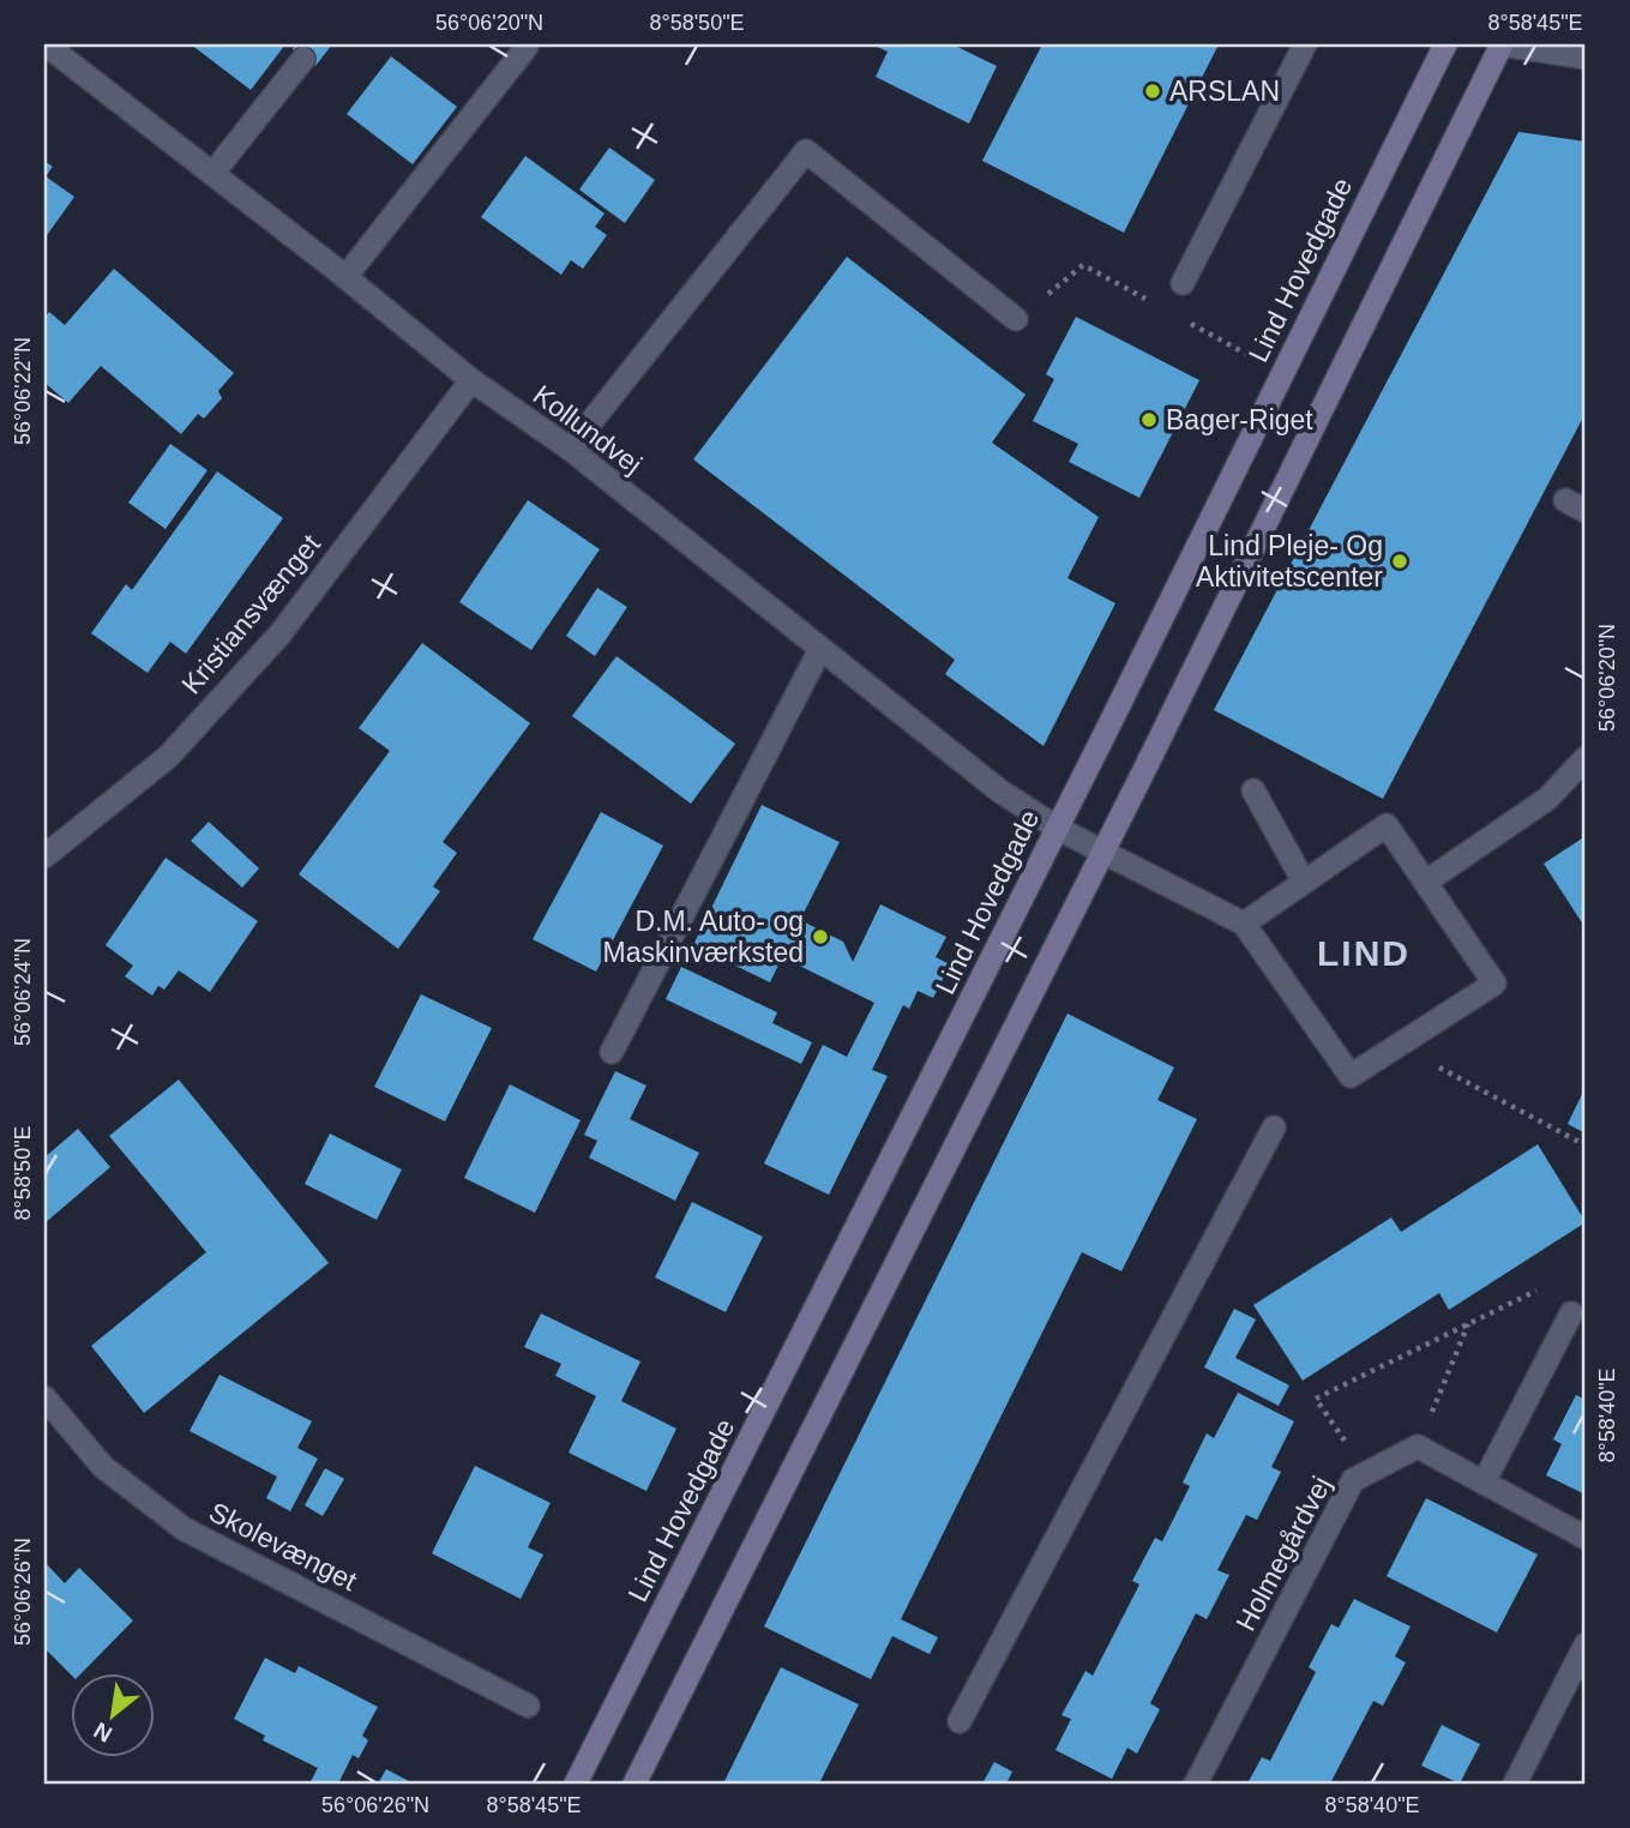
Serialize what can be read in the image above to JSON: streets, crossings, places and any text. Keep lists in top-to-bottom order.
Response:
{
  "streets": {
    "main road": ["Lind Hovedgade"],
    "street": [
      "Kollundvej",
      "Kristiansvænget",
      "Skolevænget",
      "Holmegårdvej"
    ]
  },
  "crossings": [
    ["Lind Hovedgade", "Kollundvej"],
    ["Kollundvej", "Kristiansvænget"]
  ],
  "districts": ["LIND"],
  "places": [
    "ARSLAN",
    "Bager-Riget",
    "Lind Pleje- Og Aktivitetscenter",
    "D.M. Auto- og Maskinværksted"
  ],
  "north": "bottom left",
  "coordinates": [
    "56°06'20\"N",
    "8°58'50\"E",
    "8°58'45\"E",
    "56°06'22\"N",
    "56°06'24\"N",
    "8°58'40\"E",
    "56°06'26\"N"
  ]
}
